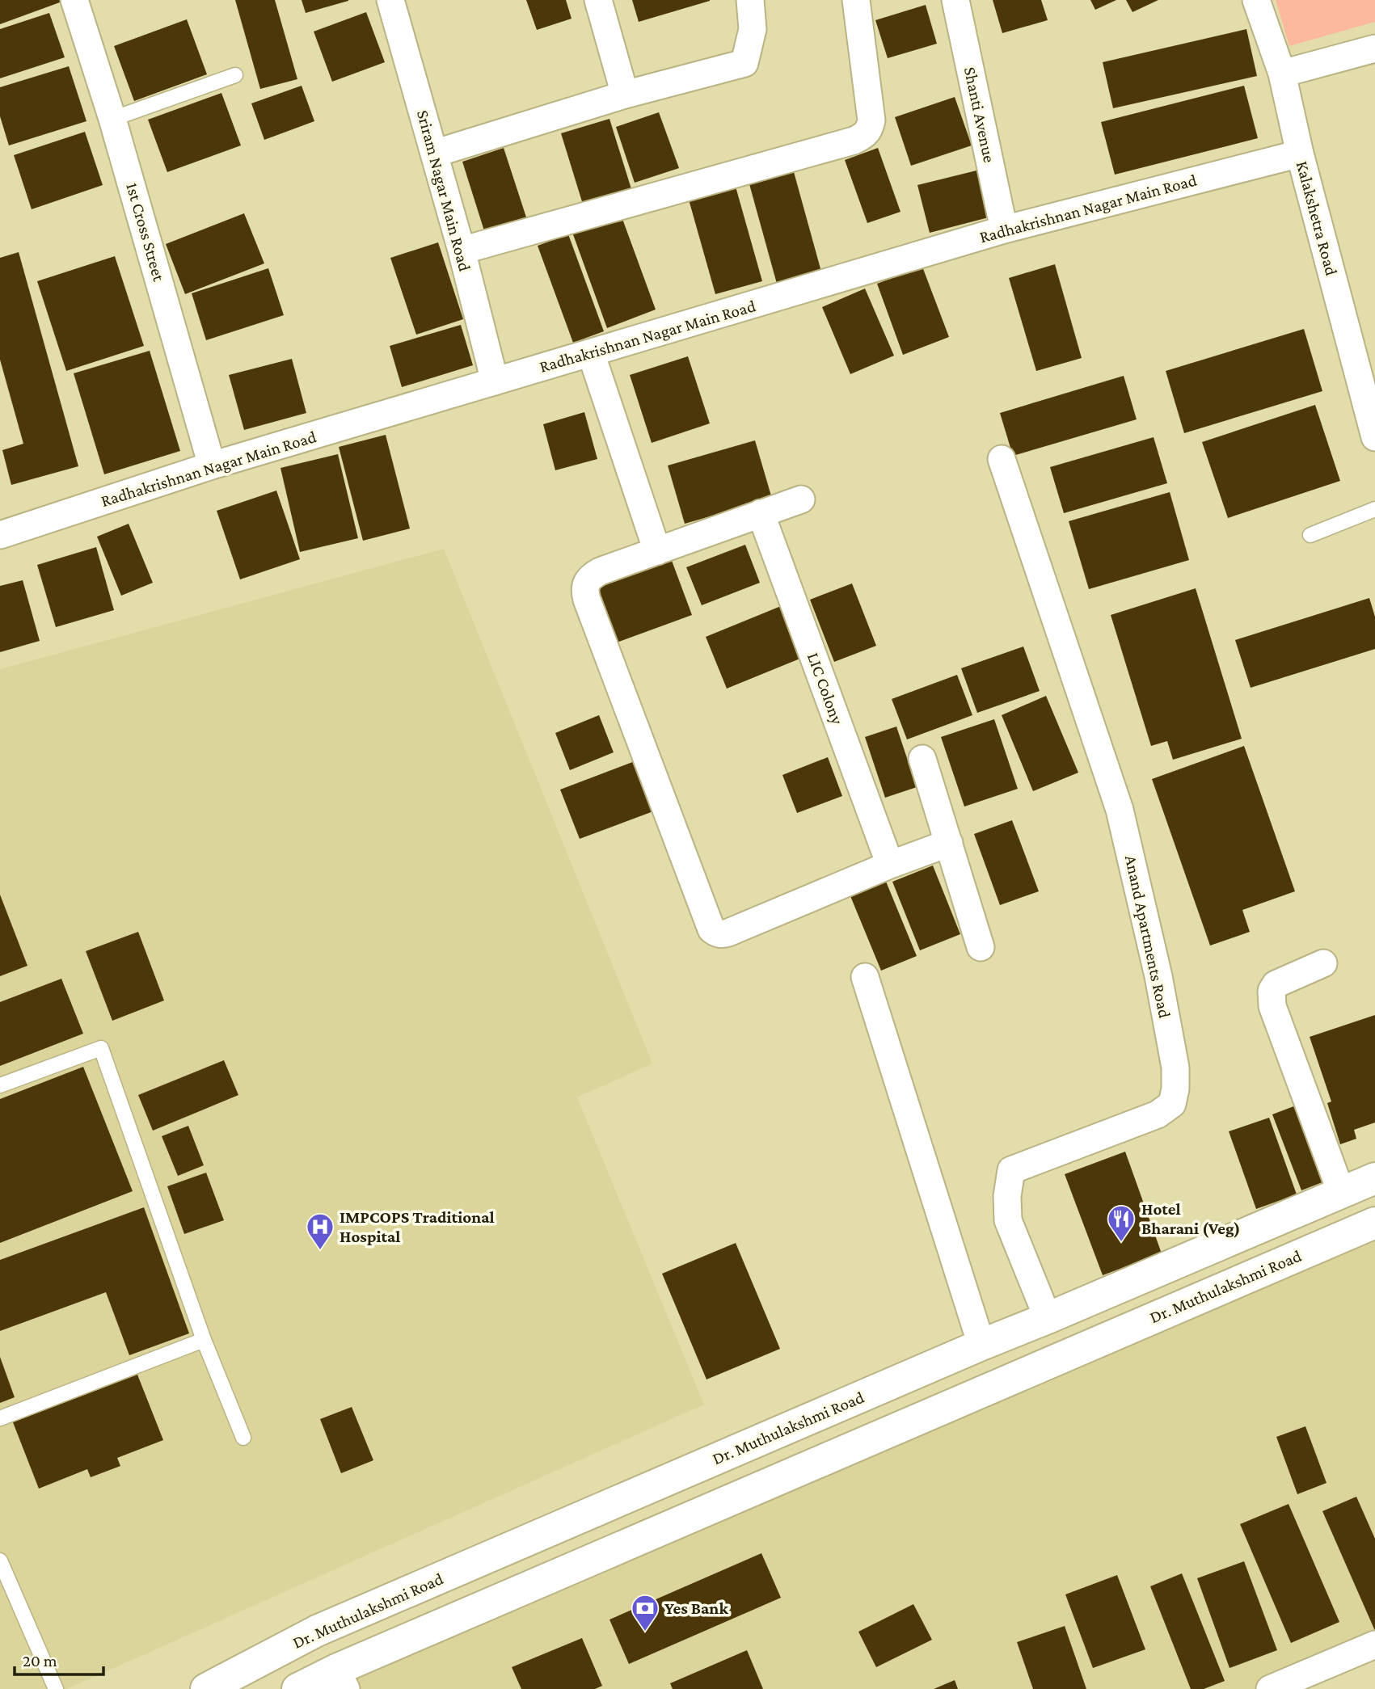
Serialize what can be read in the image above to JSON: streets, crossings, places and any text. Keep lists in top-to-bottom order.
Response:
{
  "streets": {
    "main road": ["Dr. Muthulakshmi Road"],
    "street": [
      "Shanti Avenue",
      "Sriram Nagar Main Road",
      "Radhakrishnan Nagar Main Road",
      "Kalakshetra Road",
      "1st Cross Street",
      "LIC Colony",
      "Anand Apartments Road"
    ]
  },
  "crossings": [
    ["Shanti Avenue", "Radhakrishnan Nagar Main Road"],
    ["Sriram Nagar Main Road", "Radhakrishnan Nagar Main Road"],
    ["Radhakrishnan Nagar Main Road", "Kalakshetra Road"],
    ["Radhakrishnan Nagar Main Road", "1st Cross Street"],
    ["Anand Apartments Road", "Dr. Muthulakshmi Road"]
  ],
  "places": {
    "restaurant": ["Hotel Bharani (Veg)"],
    "hospital": ["IMPCOPS Traditional Hospital"],
    "bank": ["Yes Bank"]
  },
  "scale_bar": "20 m"
}
